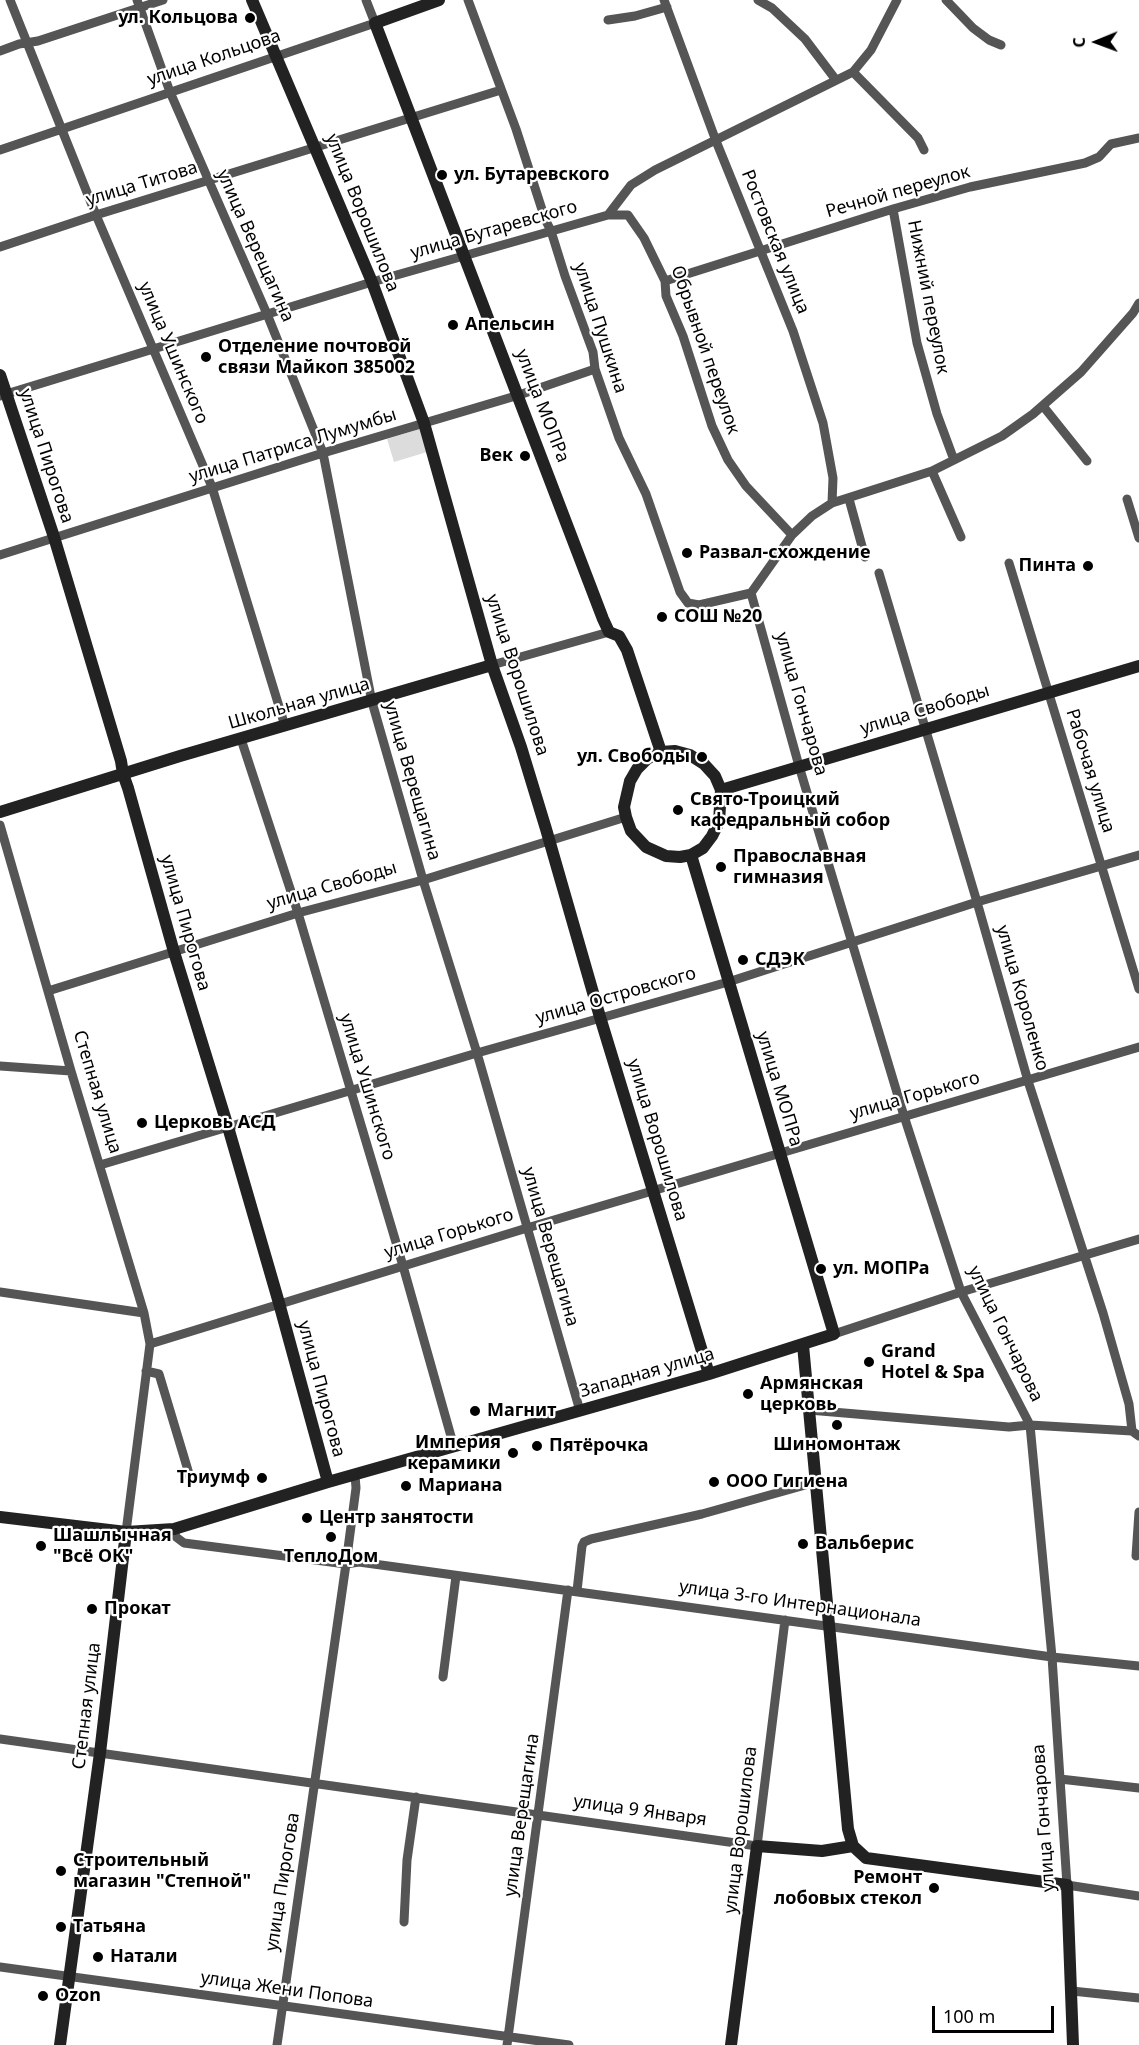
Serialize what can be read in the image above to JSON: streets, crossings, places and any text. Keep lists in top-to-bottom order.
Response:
{
  "streets": {
    "main road": [
      "улица Кольцова",
      "улица Ворошилова",
      "улица МОПРа",
      "улица Пирогова",
      "Школьная улица",
      "улица Гончарова",
      "улица Свободы",
      "Степная улица",
      "Западная улица",
      "улица 9 Января"
    ],
    "street": [
      "улица Титова",
      "Речной переулок",
      "улица Бутаревского",
      "Ростовская улица",
      "улица Верещагина",
      "Нижний переулок",
      "улица Пушкина",
      "Обрывной переулок",
      "улица Ушинского",
      "улица Патриса Лумумбы",
      "Рабочая улица",
      "улица Островского",
      "улица Короленко",
      "улица Горького",
      "улица 3-го Интернационала",
      "улица Жени Попова"
    ]
  },
  "crossings": [
    ["улица Кольцова", "улица Ворошилова"],
    ["улица Кольцова", "улица Верещагина"],
    ["улица Кольцова", "улица Ушинского"],
    ["улица Кольцова", "улица МОПРа"],
    ["улица Титова", "улица Ворошилова"],
    ["улица Титова", "улица Верещагина"],
    ["улица Титова", "улица Пушкина"],
    ["улица Титова", "улица Ушинского"],
    ["улица Титова", "улица МОПРа"],
    ["Речной переулок", "Ростовская улица"],
    ["Речной переулок", "Нижний переулок"],
    ["Речной переулок", "Обрывной переулок"],
    ["улица Ворошилова", "улица Бутаревского"],
    ["улица Ворошилова", "улица Патриса Лумумбы"],
    ["улица Ворошилова", "Школьная улица"],
    ["улица Ворошилова", "улица Свободы"],
    ["улица Ворошилова", "улица Островского"],
    ["улица Ворошилова", "улица Горького"],
    ["улица Ворошилова", "Западная улица"],
    ["улица Ворошилова", "улица 3-го Интернационала"],
    ["улица Ворошилова", "улица 9 Января"],
    ["улица Бутаревского", "улица Верещагина"],
    ["улица Бутаревского", "улица Пушкина"],
    ["улица Бутаревского", "Обрывной переулок"],
    ["улица Бутаревского", "улица Ушинского"],
    ["улица Бутаревского", "улица МОПРа"],
    ["улица Бутаревского", "улица Пирогова"],
    ["улица Верещагина", "улица Патриса Лумумбы"],
    ["улица Верещагина", "Школьная улица"],
    ["улица Верещагина", "улица Свободы"],
    ["улица Верещагина", "улица Островского"],
    ["улица Верещагина", "улица Горького"],
    ["улица Верещагина", "Западная улица"],
    ["улица Верещагина", "улица 3-го Интернационала"],
    ["улица Верещагина", "улица 9 Января"],
    ["улица Верещагина", "улица Жени Попова"],
    ["улица Пушкина", "улица Патриса Лумумбы"],
    ["улица Пушкина", "улица Гончарова"],
    ["улица Ушинского", "улица Патриса Лумумбы"],
    ["улица Ушинского", "Школьная улица"],
    ["улица Ушинского", "улица Свободы"],
    ["улица Ушинского", "улица Островского"],
    ["улица Ушинского", "улица Горького"],
    ["улица Ушинского", "Западная улица"],
    ["улица МОПРа", "улица Патриса Лумумбы"],
    ["улица МОПРа", "Школьная улица"],
    ["улица МОПРа", "улица Свободы"],
    ["улица МОПРа", "улица Островского"],
    ["улица МОПРа", "улица Горького"],
    ["улица МОПРа", "Западная улица"],
    ["улица Патриса Лумумбы", "улица Пирогова"],
    ["улица Пирогова", "Школьная улица"],
    ["улица Пирогова", "улица Свободы"],
    ["улица Пирогова", "улица Островского"],
    ["улица Пирогова", "улица Горького"],
    ["улица Пирогова", "Западная улица"],
    ["улица Пирогова", "улица 3-го Интернационала"],
    ["улица Пирогова", "улица 9 Января"],
    ["улица Пирогова", "улица Жени Попова"],
    ["улица Гончарова", "улица Свободы"],
    ["улица Гончарова", "улица Островского"],
    ["улица Гончарова", "улица Горького"],
    ["улица Гончарова", "Западная улица"],
    ["улица Гончарова", "улица 3-го Интернационала"],
    ["улица Свободы", "Рабочая улица"],
    ["улица Свободы", "улица Короленко"],
    ["улица Свободы", "Степная улица"],
    ["Рабочая улица", "улица Островского"],
    ["улица Островского", "улица Короленко"],
    ["улица Островского", "Степная улица"],
    ["улица Короленко", "улица Горького"],
    ["улица Короленко", "Западная улица"],
    ["Степная улица", "улица Горького"],
    ["Степная улица", "Западная улица"],
    ["Степная улица", "улица 9 Января"],
    ["Степная улица", "улица Жени Попова"],
    ["Западная улица", "улица 3-го Интернационала"]
  ],
  "places": [
    "ул. Кольцова",
    "ул. Бутаревского",
    "Апельсин",
    "Отделение почтовой связи Майкоп 385002",
    "Век",
    "Развал-схождение",
    "Пинта",
    "СОШ №20",
    "ул. Свободы",
    "Свято-Троицкий кафедральный собор",
    "Православная гимназия",
    "СДЭК",
    "Церковь АСД",
    "ул. МОПРа",
    "Grand Hotel & Spa",
    "Армянская церковь",
    "Магнит",
    "Шиномонтаж",
    "Пятёрочка",
    "Империя керамики",
    "Триумф",
    "ООО Гигиена",
    "Мариана",
    "Центр занятости",
    "ТеплоДом",
    "Вальберис",
    "Шашлычная \"Всё ОК\"",
    "Прокат",
    "Строительный магазин \"Степной\"",
    "Ремонт лобовых стекол",
    "Татьяна",
    "Натали",
    "Ozon"
  ],
  "scale_bar": "100 m",
  "north": "left"
}
